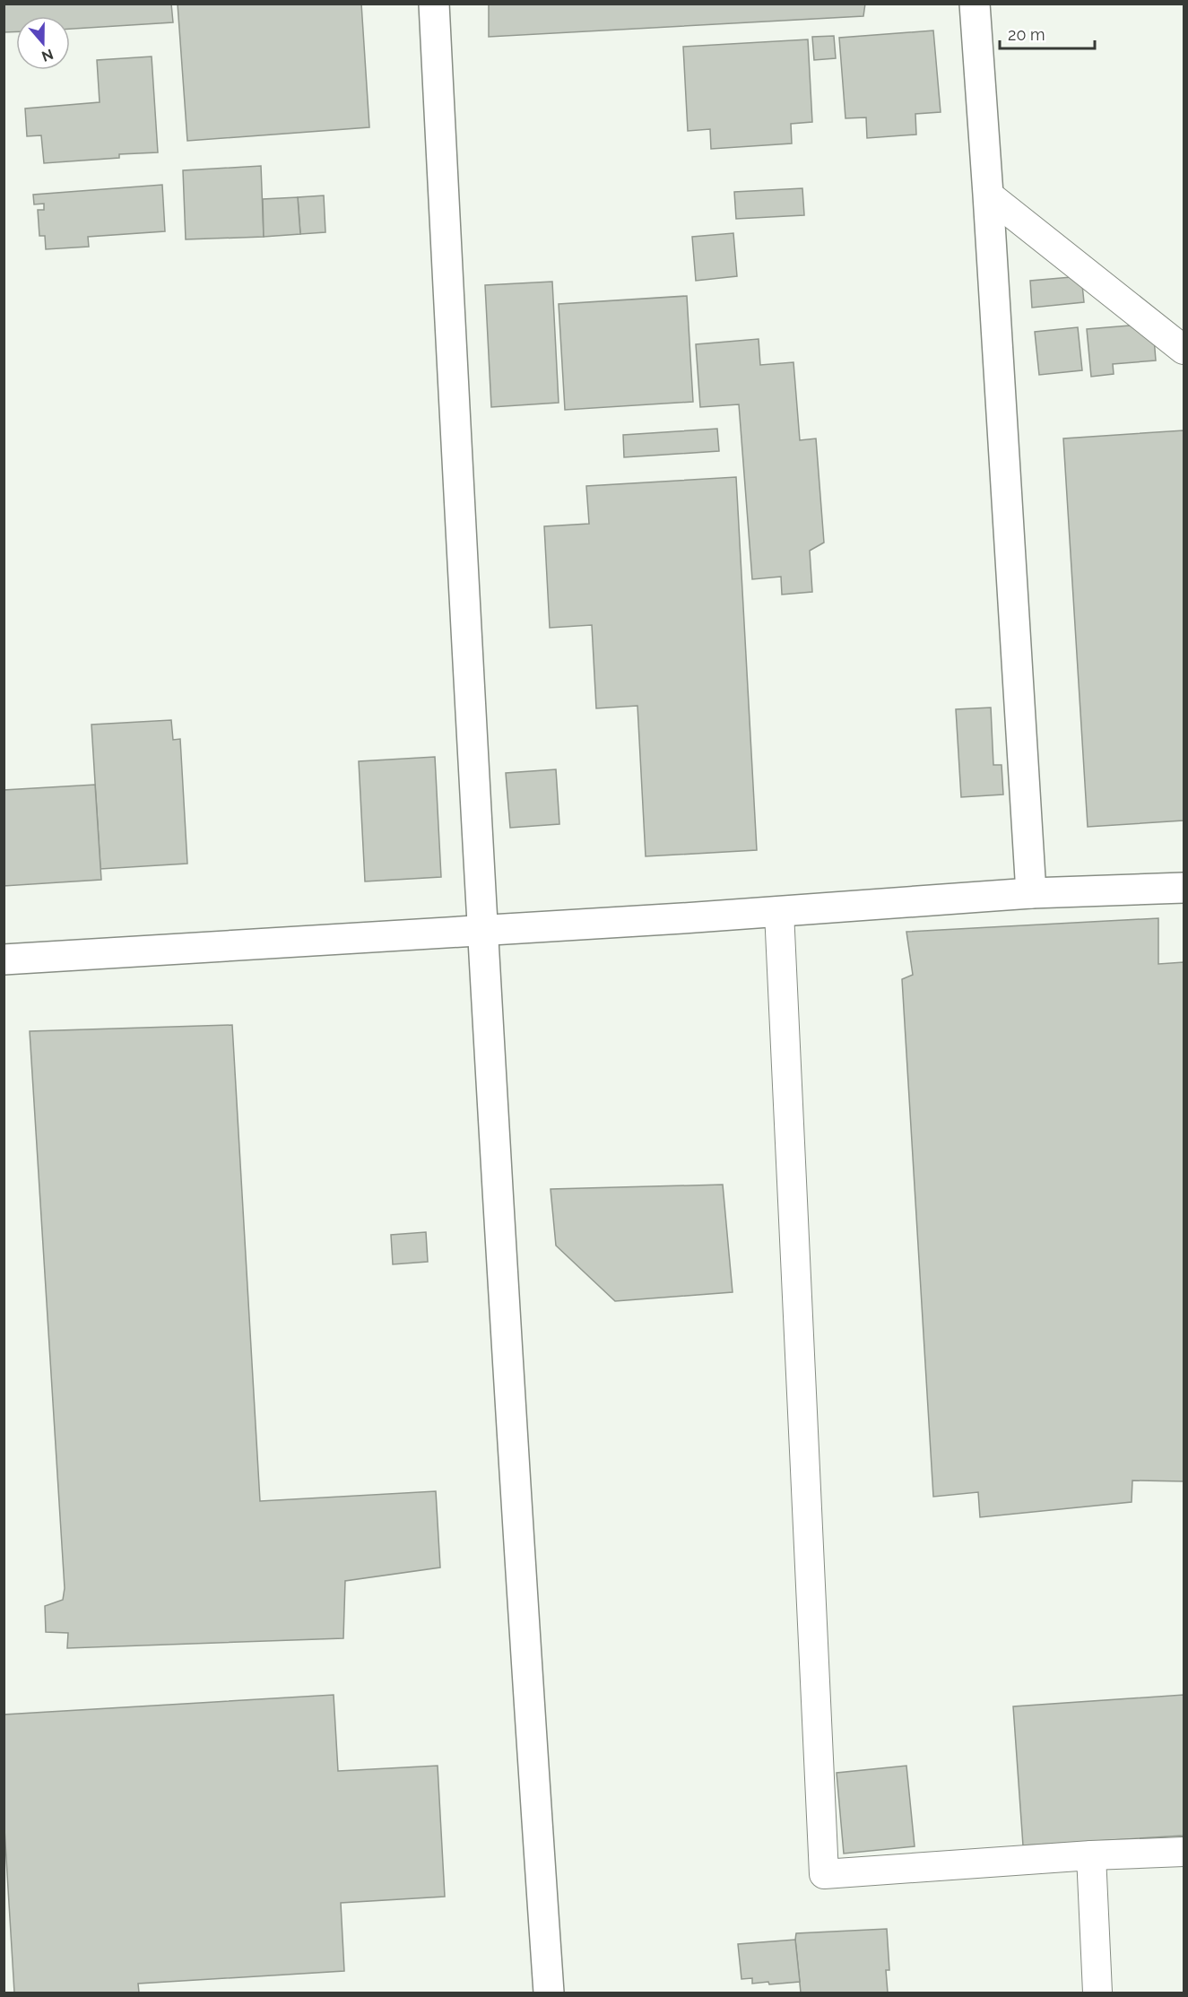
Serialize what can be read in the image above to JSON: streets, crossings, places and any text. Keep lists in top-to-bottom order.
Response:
{
  "scale_bar": "20 m",
  "north": "bottom"
}
